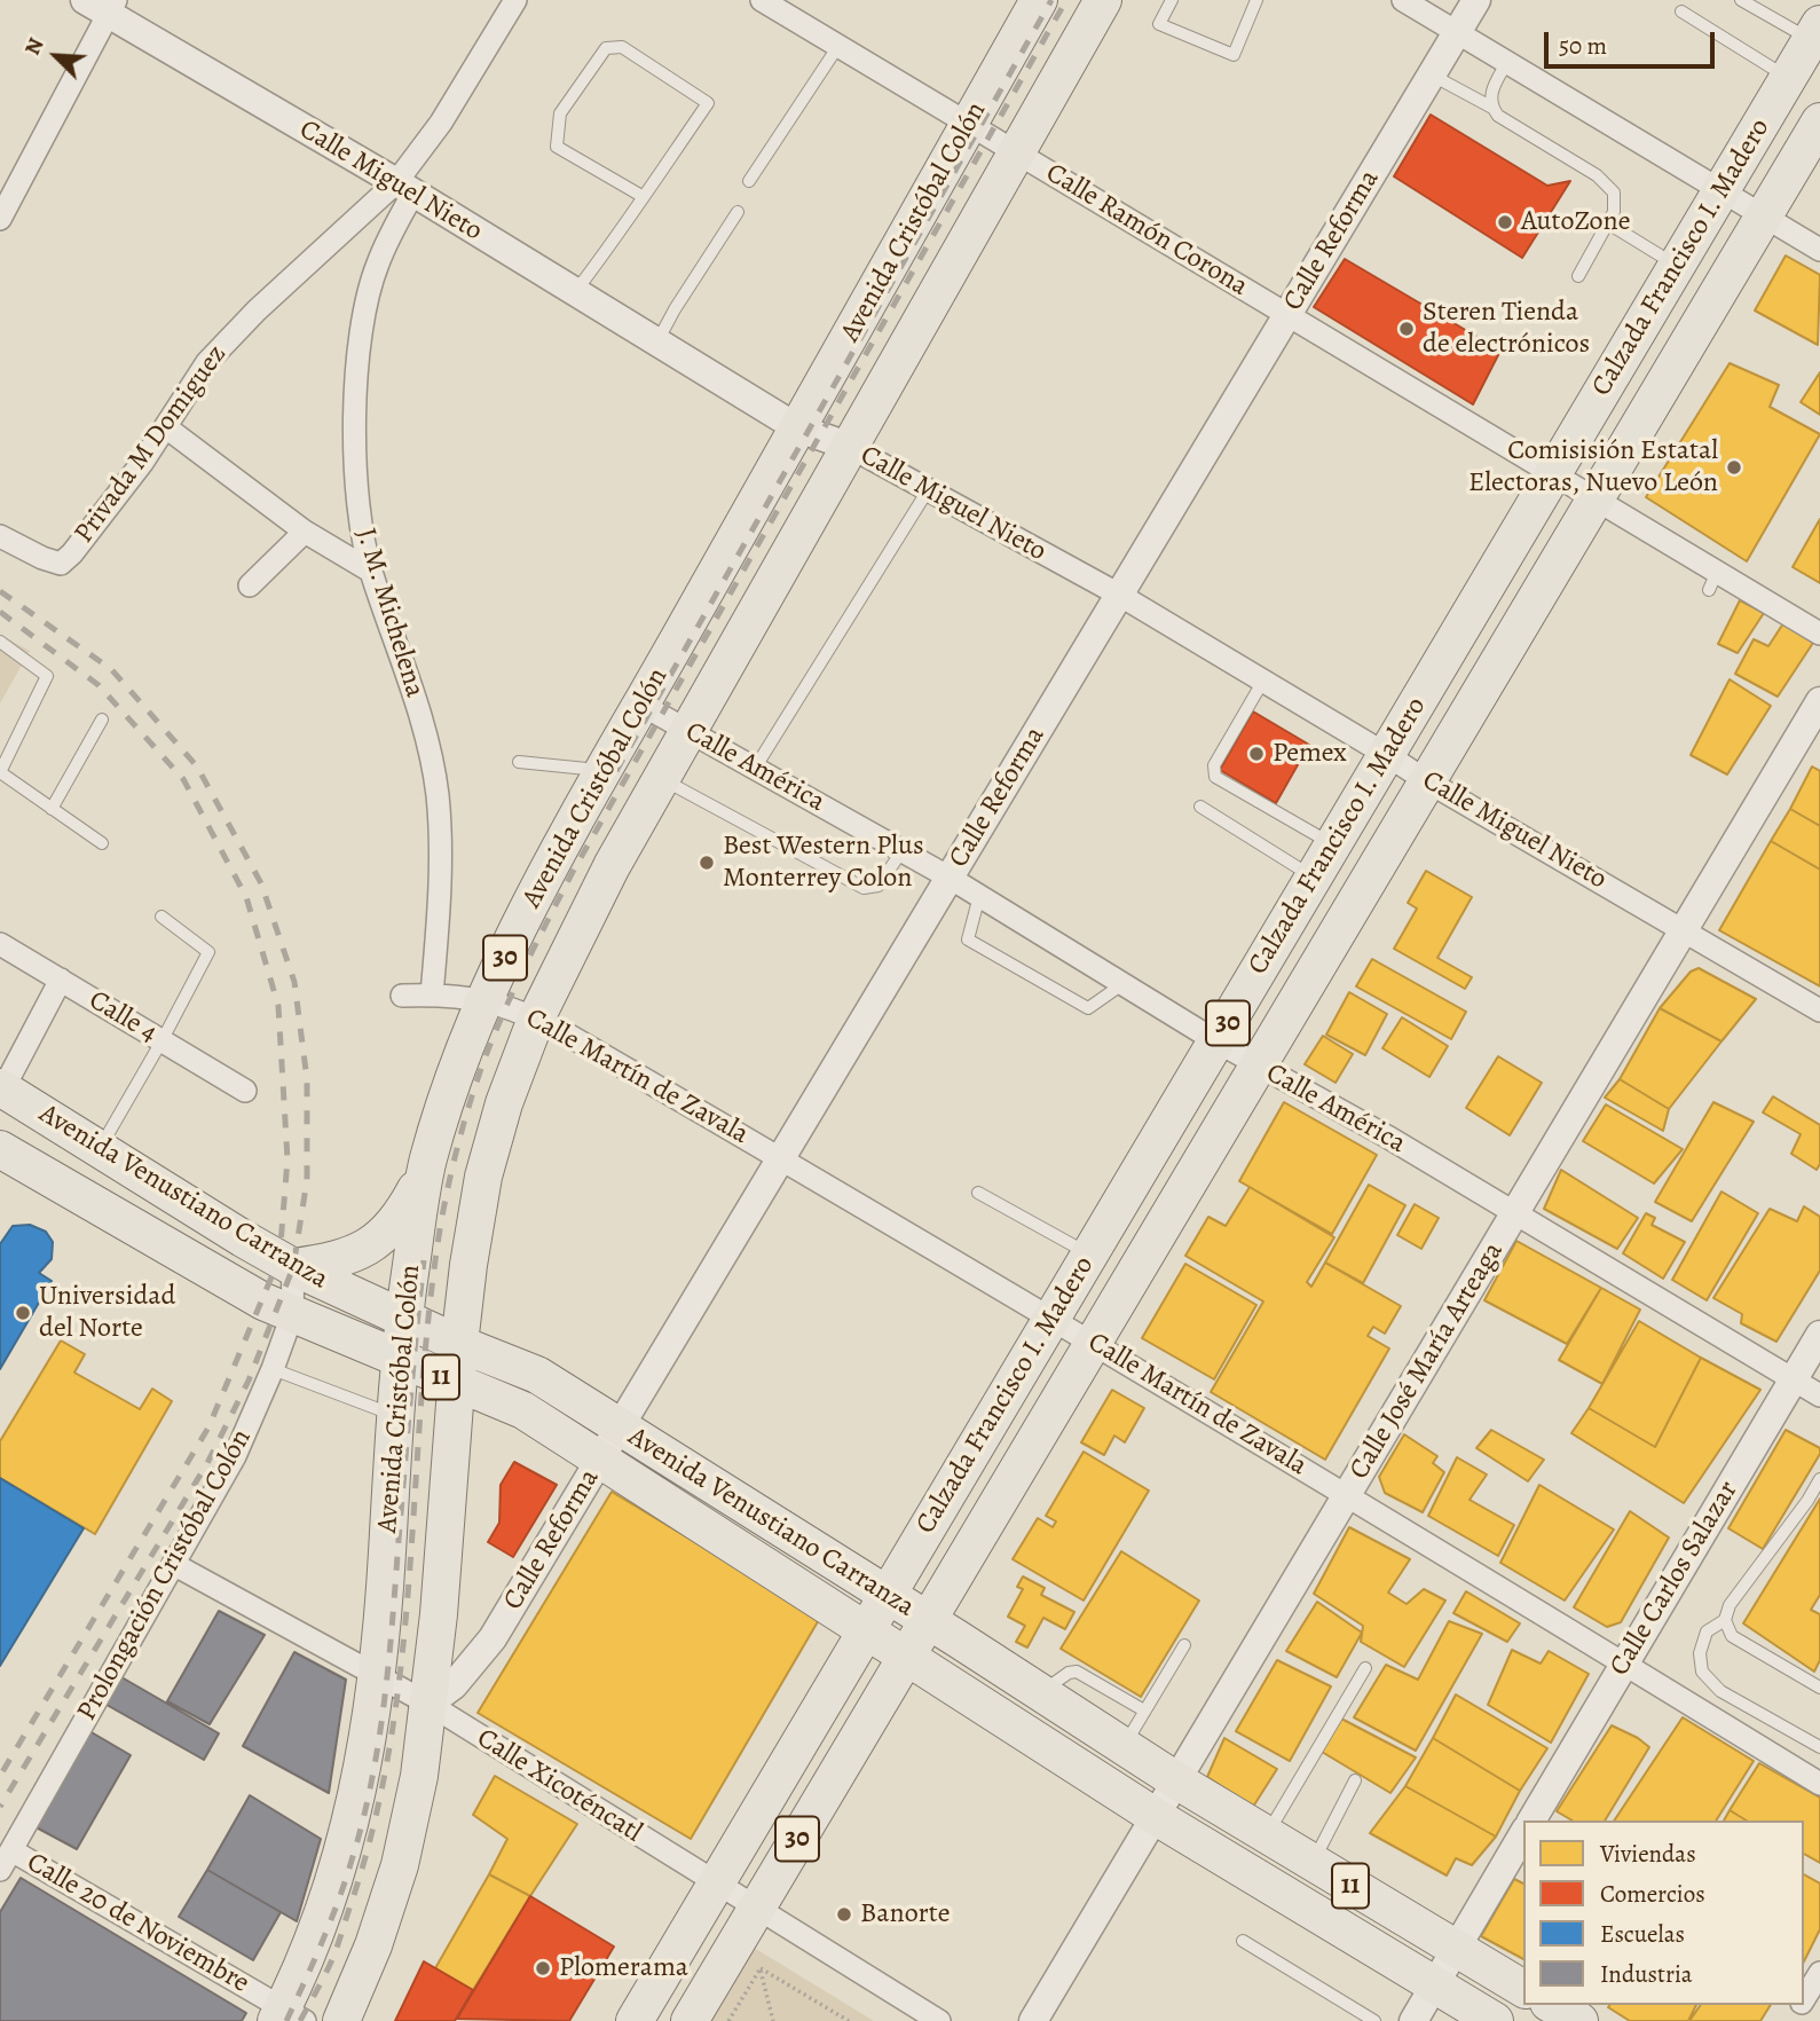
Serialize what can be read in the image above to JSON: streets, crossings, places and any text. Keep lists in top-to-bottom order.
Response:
{
  "streets": {
    "main road": [
      "Avenida Cristóbal Colón",
      "Calzada Francisco I. Madero",
      "30",
      "Avenida Venustiano Carranza",
      "11"
    ],
    "street": [
      "Calle Miguel Nieto",
      "Calle Ramón Corona",
      "Calle Reforma",
      "Privada M Domiguez",
      "J. M. Michelena",
      "Calle América",
      "Calle 4",
      "Calle Martín de Zavala",
      "Calle José María Arteaga",
      "Prolongación Cristóbal Colón",
      "Calle Carlos Salazar",
      "Calle Xicoténcatl",
      "Calle 20 de Noviembre"
    ]
  },
  "crossings": [
    ["Calle Miguel Nieto", "Avenida Cristóbal Colón"],
    ["Calle Miguel Nieto", "Calle Reforma"],
    ["Calle Miguel Nieto", "Calzada Francisco I. Madero"],
    ["Calle Miguel Nieto", "Privada M Domiguez"],
    ["Calle Miguel Nieto", "J. M. Michelena"],
    ["Calle Miguel Nieto", "Calle José María Arteaga"],
    ["Avenida Cristóbal Colón", "Calle Ramón Corona"],
    ["Avenida Cristóbal Colón", "Calle Reforma"],
    ["Avenida Cristóbal Colón", "Calle América"],
    ["Avenida Cristóbal Colón", "Calle Martín de Zavala"],
    ["Avenida Cristóbal Colón", "Avenida Venustiano Carranza"],
    ["Avenida Cristóbal Colón", "Calle Xicoténcatl"],
    ["Avenida Cristóbal Colón", "Calle 20 de Noviembre"],
    ["Calle Ramón Corona", "Calle Reforma"],
    ["Calle Ramón Corona", "Calzada Francisco I. Madero"],
    ["Calle Reforma", "Calle América"],
    ["Calle Reforma", "Calle Martín de Zavala"],
    ["Calle Reforma", "Avenida Venustiano Carranza"],
    ["Calle Reforma", "Calle Xicoténcatl"],
    ["Calzada Francisco I. Madero", "Calle América"],
    ["Calzada Francisco I. Madero", "Calle Martín de Zavala"],
    ["Calzada Francisco I. Madero", "Avenida Venustiano Carranza"],
    ["Calzada Francisco I. Madero", "Calle Xicoténcatl"],
    ["Privada M Domiguez", "J. M. Michelena"],
    ["J. M. Michelena", "Calle Martín de Zavala"],
    ["Calle América", "Calle José María Arteaga"],
    ["Calle América", "Calle Carlos Salazar"],
    ["Calle Martín de Zavala", "Calle José María Arteaga"],
    ["Calle Martín de Zavala", "Calle Carlos Salazar"],
    ["Avenida Venustiano Carranza", "Calle José María Arteaga"],
    ["Avenida Venustiano Carranza", "Prolongación Cristóbal Colón"],
    ["Prolongación Cristóbal Colón", "Calle Xicoténcatl"],
    ["Prolongación Cristóbal Colón", "Calle 20 de Noviembre"]
  ],
  "places": [
    "AutoZone",
    "Steren Tienda de electrónicos",
    "Comisisión Estatal Electoras, Nuevo León",
    "Pemex",
    "Best Western Plus Monterrey Colon",
    "Universidad del Norte",
    "Banorte",
    "Plomerama"
  ],
  "legend": [
    "Viviendas",
    "Comercios",
    "Escuelas",
    "Industria"
  ],
  "scale_bar": "50 m",
  "north": "top left"
}
